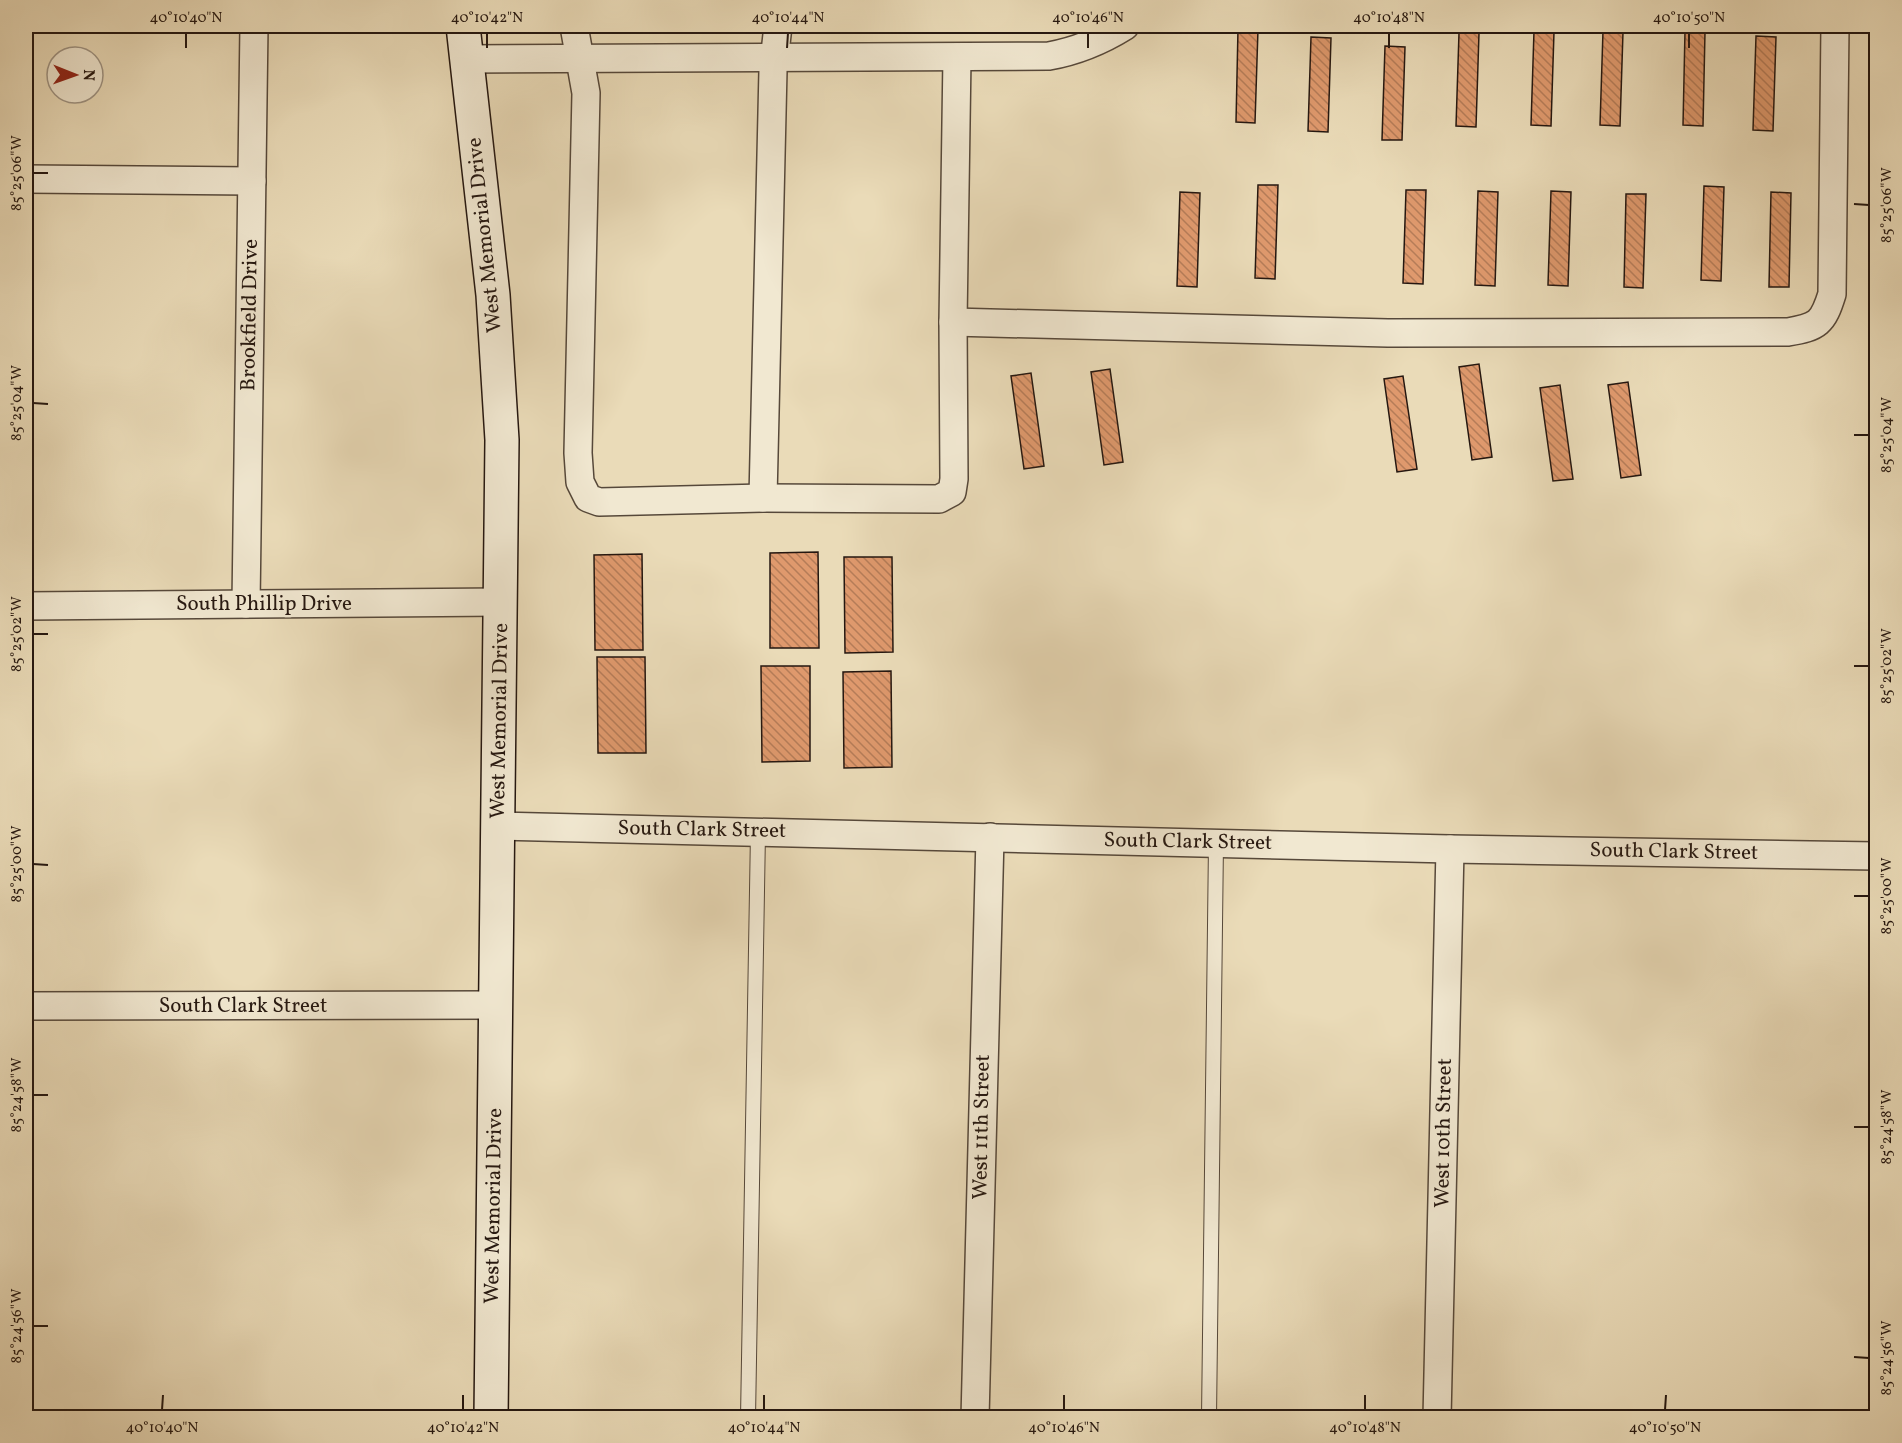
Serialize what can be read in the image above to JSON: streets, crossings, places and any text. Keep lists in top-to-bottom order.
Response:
{
  "streets": {
    "main road": ["West Memorial Drive"],
    "street": [
      "Brookfield Drive",
      "South Phillip Drive",
      "South Clark Street",
      "West 11th Street",
      "West 10th Street"
    ]
  },
  "crossings": [
    ["West Memorial Drive", "South Phillip Drive"],
    ["West Memorial Drive", "South Clark Street"],
    ["Brookfield Drive", "South Phillip Drive"],
    ["South Clark Street", "West 11th Street"],
    ["South Clark Street", "West 10th Street"]
  ],
  "north": "right",
  "coordinates": [
    "40°10'40\"N",
    "40°10'42\"N",
    "40°10'44\"N",
    "40°10'46\"N",
    "40°10'48\"N",
    "40°10'50\"N",
    "85°25'06\"W",
    "85°25'04\"W",
    "85°25'02\"W",
    "85°25'00\"W",
    "85°24'58\"W",
    "85°24'56\"W"
  ]
}
